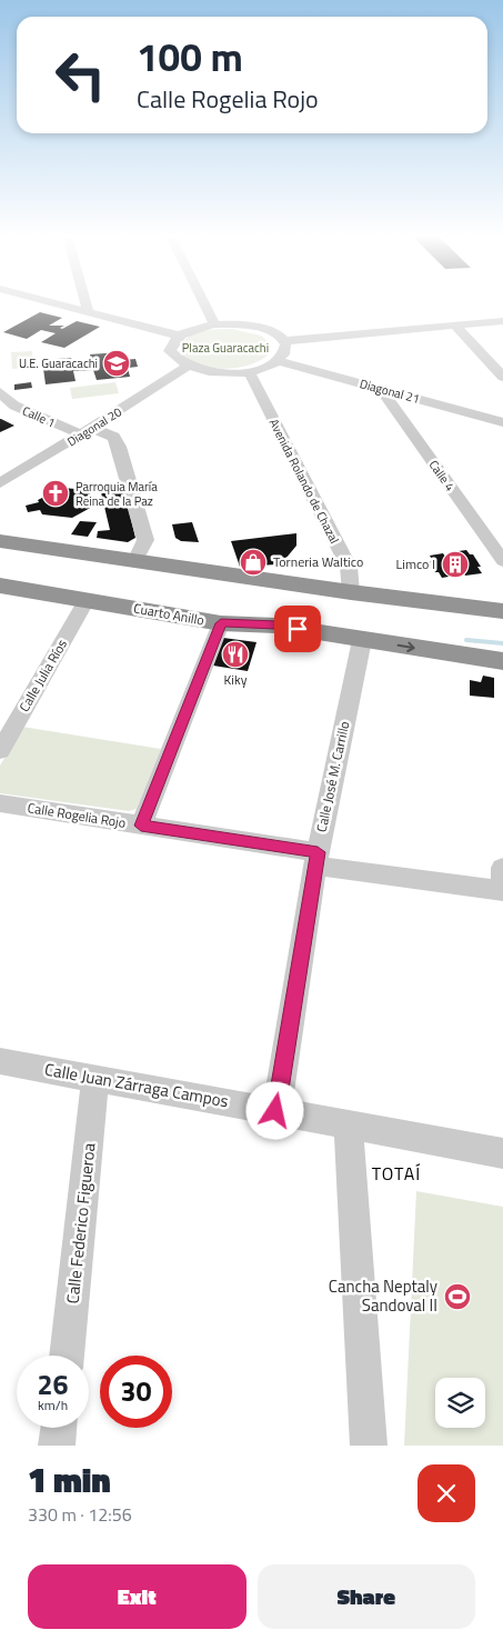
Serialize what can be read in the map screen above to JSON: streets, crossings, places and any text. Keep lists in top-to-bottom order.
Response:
{
  "streets": {
    "highway": ["Cuarto Anillo"],
    "street": [
      "Diagonal 21",
      "Calle 1",
      "Diagonal 20",
      "Calle 4",
      "Avenida Rolando de Chazal",
      "Calle Julia Ríos",
      "Calle José M. Carrillo",
      "Calle Rogelia Rojo",
      "Calle Juan Zárraga Campos",
      "Calle Federico Figueroa"
    ]
  },
  "crossings": [
    ["Diagonal 21", "Calle 4"],
    ["Calle 1", "Diagonal 20"],
    ["Cuarto Anillo", "Calle Julia Ríos"],
    ["Cuarto Anillo", "Calle José M. Carrillo"],
    ["Calle José M. Carrillo", "Calle Rogelia Rojo"],
    ["Calle José M. Carrillo", "Calle Juan Zárraga Campos"],
    ["Calle Juan Zárraga Campos", "Calle Federico Figueroa"]
  ],
  "districts": ["TOTAÍ"],
  "parks": ["Plaza Guaracachi"],
  "places": {
    "school or university": ["U.E. Guaracachi"],
    "church": ["Parroquia María Reina de la Paz"],
    "shop": ["Torneria Waltico"],
    "building": ["Limco I"],
    "restaurant": ["Kiky"],
    "sports": ["Cancha Neptaly Sandoval II"]
  },
  "page": {
    "turn": ["100 m", "Calle Rogelia Rojo"],
    "speed": "26 km/h",
    "limit": "30",
    "heading": ["1 min", "330 m · 12:56"],
    "buttons": ["Exit", "Share"]
  }
}
